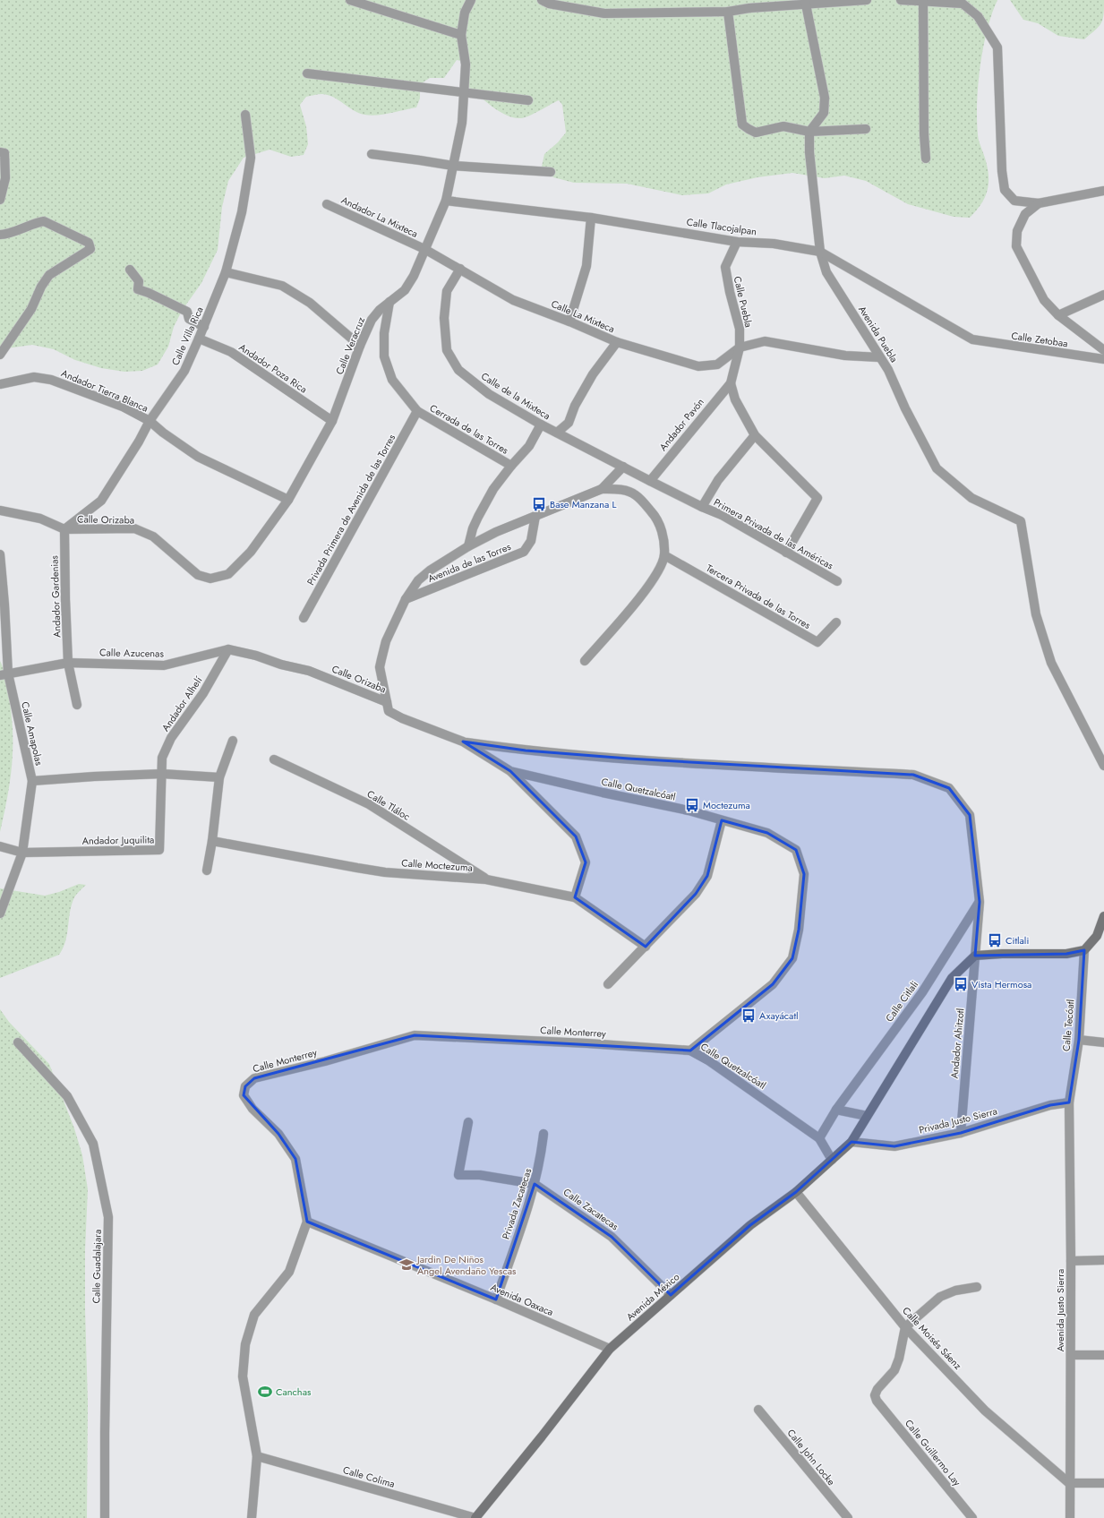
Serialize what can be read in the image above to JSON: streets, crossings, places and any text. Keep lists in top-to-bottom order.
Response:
{
  "streets": {
    "street": [
      "Andador La Mixteca",
      "Calle Tlacojalpan",
      "Calle Puebla",
      "Calle La Mixteca",
      "Avenida Puebla",
      "Calle Villa Rica",
      "Calle Zetobaa",
      "Calle Veracruz",
      "Andador Poza Rica",
      "Andador Tierra Blanca",
      "Calle de la Mixteca",
      "Andador Pavón",
      "Cerrada de las Torres",
      "Privada Primera de Avenida de las Torres",
      "Calle Orizaba",
      "Primera Privada de las Américas",
      "Avenida de las Torres",
      "Andador Gardenias",
      "Tercera Privada de las Torres",
      "Calle Azucenas",
      "Andador Alhelí",
      "Calle Amapolas",
      "Calle Quetzalcóatl",
      "Calle Tláloc",
      "Andador Juquilita",
      "Calle Moctezuma",
      "Calle Citlali",
      "Calle Tecóatl",
      "Calle Monterrey",
      "Andador Ahitzotl",
      "Privada Justo Sierra",
      "Privada Zacatecas",
      "Calle Zacatecas",
      "Calle Guadalajara",
      "Avenida México",
      "Avenida Oaxaca",
      "Avenida Justo Sierra",
      "Calle Moisés Sáenz",
      "Calle Guillermo Lay",
      "Calle John Locke",
      "Calle Colima"
    ]
  },
  "crossings": [
    ["Andador La Mixteca", "Calle La Mixteca"],
    ["Andador La Mixteca", "Calle Veracruz"],
    ["Calle Tlacojalpan", "Calle Puebla"],
    ["Calle Tlacojalpan", "Avenida Puebla"],
    ["Calle Tlacojalpan", "Calle Zetobaa"],
    ["Calle Tlacojalpan", "Calle Veracruz"],
    ["Calle Puebla", "Calle La Mixteca"],
    ["Calle La Mixteca", "Avenida Puebla"],
    ["Calle La Mixteca", "Calle Veracruz"],
    ["Calle La Mixteca", "Calle de la Mixteca"],
    ["Calle Villa Rica", "Andador Poza Rica"],
    ["Calle Villa Rica", "Andador Tierra Blanca"],
    ["Calle Villa Rica", "Calle Orizaba"],
    ["Calle Villa Rica", "Andador Gardenias"],
    ["Calle Veracruz", "Andador Poza Rica"],
    ["Calle Veracruz", "Andador Tierra Blanca"],
    ["Calle Veracruz", "Calle Orizaba"],
    ["Calle de la Mixteca", "Primera Privada de las Américas"],
    ["Calle de la Mixteca", "Avenida de las Torres"],
    ["Andador Pavón", "Primera Privada de las Américas"],
    ["Cerrada de las Torres", "Privada Primera de Avenida de las Torres"],
    ["Cerrada de las Torres", "Avenida de las Torres"],
    ["Calle Orizaba", "Avenida de las Torres"],
    ["Calle Orizaba", "Andador Gardenias"],
    ["Calle Orizaba", "Calle Azucenas"],
    ["Avenida de las Torres", "Calle Quetzalcóatl"],
    ["Andador Gardenias", "Calle Azucenas"],
    ["Calle Azucenas", "Andador Alhelí"],
    ["Calle Azucenas", "Calle Amapolas"],
    ["Andador Alhelí", "Andador Juquilita"],
    ["Calle Amapolas", "Andador Juquilita"],
    ["Calle Quetzalcóatl", "Calle Monterrey"],
    ["Calle Tláloc", "Calle Moctezuma"],
    ["Calle Tecóatl", "Privada Justo Sierra"],
    ["Calle Tecóatl", "Avenida Justo Sierra"],
    ["Calle Monterrey", "Avenida Oaxaca"],
    ["Calle Monterrey", "Calle Colima"],
    ["Andador Ahitzotl", "Privada Justo Sierra"],
    ["Privada Justo Sierra", "Avenida México"],
    ["Privada Justo Sierra", "Avenida Justo Sierra"],
    ["Privada Zacatecas", "Calle Zacatecas"],
    ["Privada Zacatecas", "Avenida Oaxaca"],
    ["Calle Zacatecas", "Avenida México"],
    ["Avenida México", "Avenida Oaxaca"],
    ["Avenida México", "Calle Moisés Sáenz"],
    ["Avenida México", "Calle Colima"],
    ["Avenida Justo Sierra", "Calle Moisés Sáenz"],
    ["Calle Moisés Sáenz", "Calle Guillermo Lay"]
  ],
  "places": {
    "bus stop": [
      "Base Manzana L",
      "Moctezuma",
      "Citlali",
      "Vista Hermosa",
      "Axayácatl"
    ],
    "school or university": ["Jardin De Niños Angel Avendaño Yescas"],
    "sports": ["Canchas"]
  }
}
